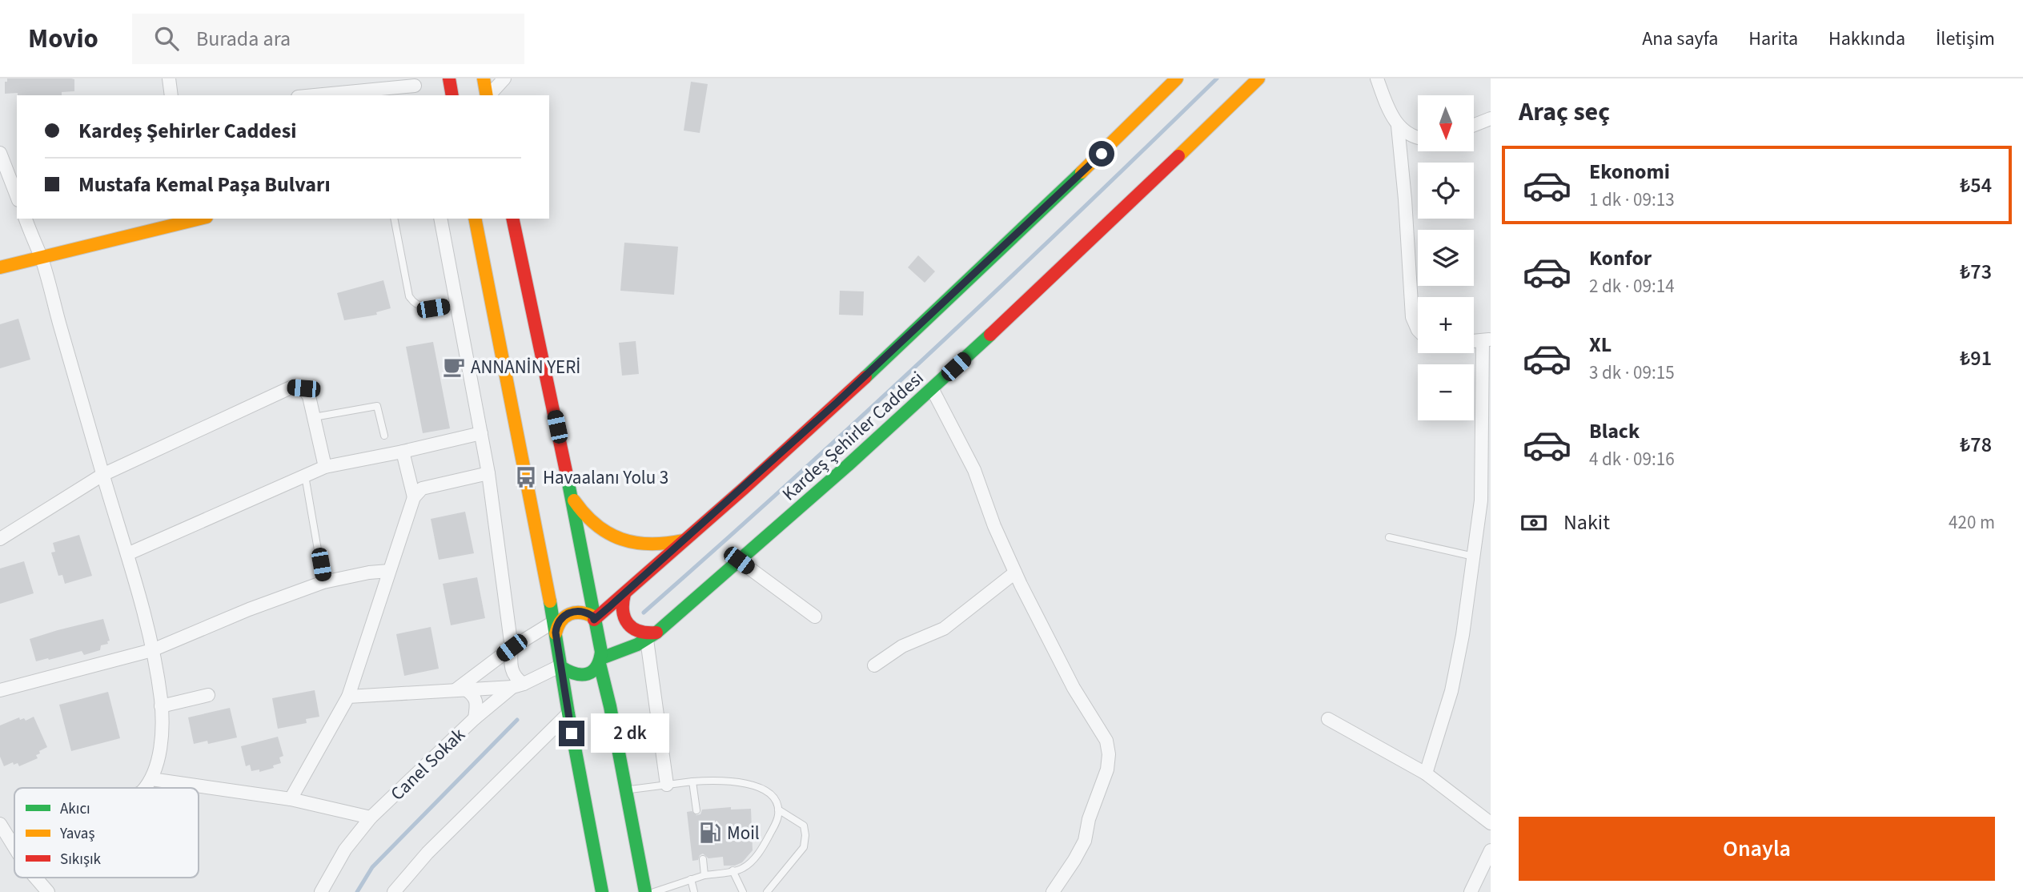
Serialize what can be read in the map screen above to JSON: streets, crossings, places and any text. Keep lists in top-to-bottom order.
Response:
{
  "streets": {
    "main road": ["Kardeş Şehirler Caddesi"],
    "street": ["Canel Sokak"]
  },
  "crossings": [
    ["Kardeş Şehirler Caddesi", "Canel Sokak"]
  ],
  "places": {
    "cafe": ["ANNANİN YERİ"],
    "bus stop": ["Havaalanı Yolu 3"],
    "fuel station": ["Moil"]
  },
  "legend": ["Akıcı", "Yavaş", "Sıkışık"],
  "north": "bottom",
  "page": {
    "header": "Movio",
    "search": "Burada ara",
    "nav": [
      "Ana sayfa",
      "Harita",
      "Hakkında",
      "İletişim"
    ],
    "heading": "Araç seç",
    "map_buttons": ["+", "−"],
    "banner": ["Kardeş Şehirler Caddesi", "Mustafa Kemal Paşa Bulvarı"],
    "list": [
      {
        "name": "Ekonomi",
        "note": "1 dk · 09:13",
        "value": "₺54"
      },
      {
        "name": "Konfor",
        "note": "2 dk · 09:14",
        "value": "₺73"
      },
      {
        "name": "XL",
        "note": "3 dk · 09:15",
        "value": "₺91"
      },
      {
        "name": "Black",
        "note": "4 dk · 09:16",
        "value": "₺78"
      }
    ],
    "pay": ["Nakit", "420 m"],
    "bubble": "2 dk",
    "buttons": "Onayla"
  }
}
